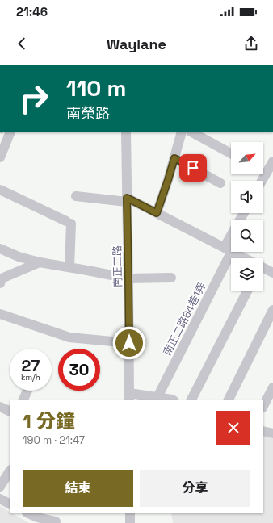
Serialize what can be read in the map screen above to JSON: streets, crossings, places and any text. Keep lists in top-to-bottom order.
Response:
{
  "streets": {
    "street": ["南正二路", "南正二路64巷1弄"]
  },
  "north": "top right",
  "page": {
    "status": "21:46",
    "header": "Waylane",
    "turn": ["110 m", "南榮路"],
    "speed": "27 km/h",
    "limit": "30",
    "heading": ["1 分鐘", "190 m · 21:47"],
    "buttons": ["結束", "分享"]
  }
}
